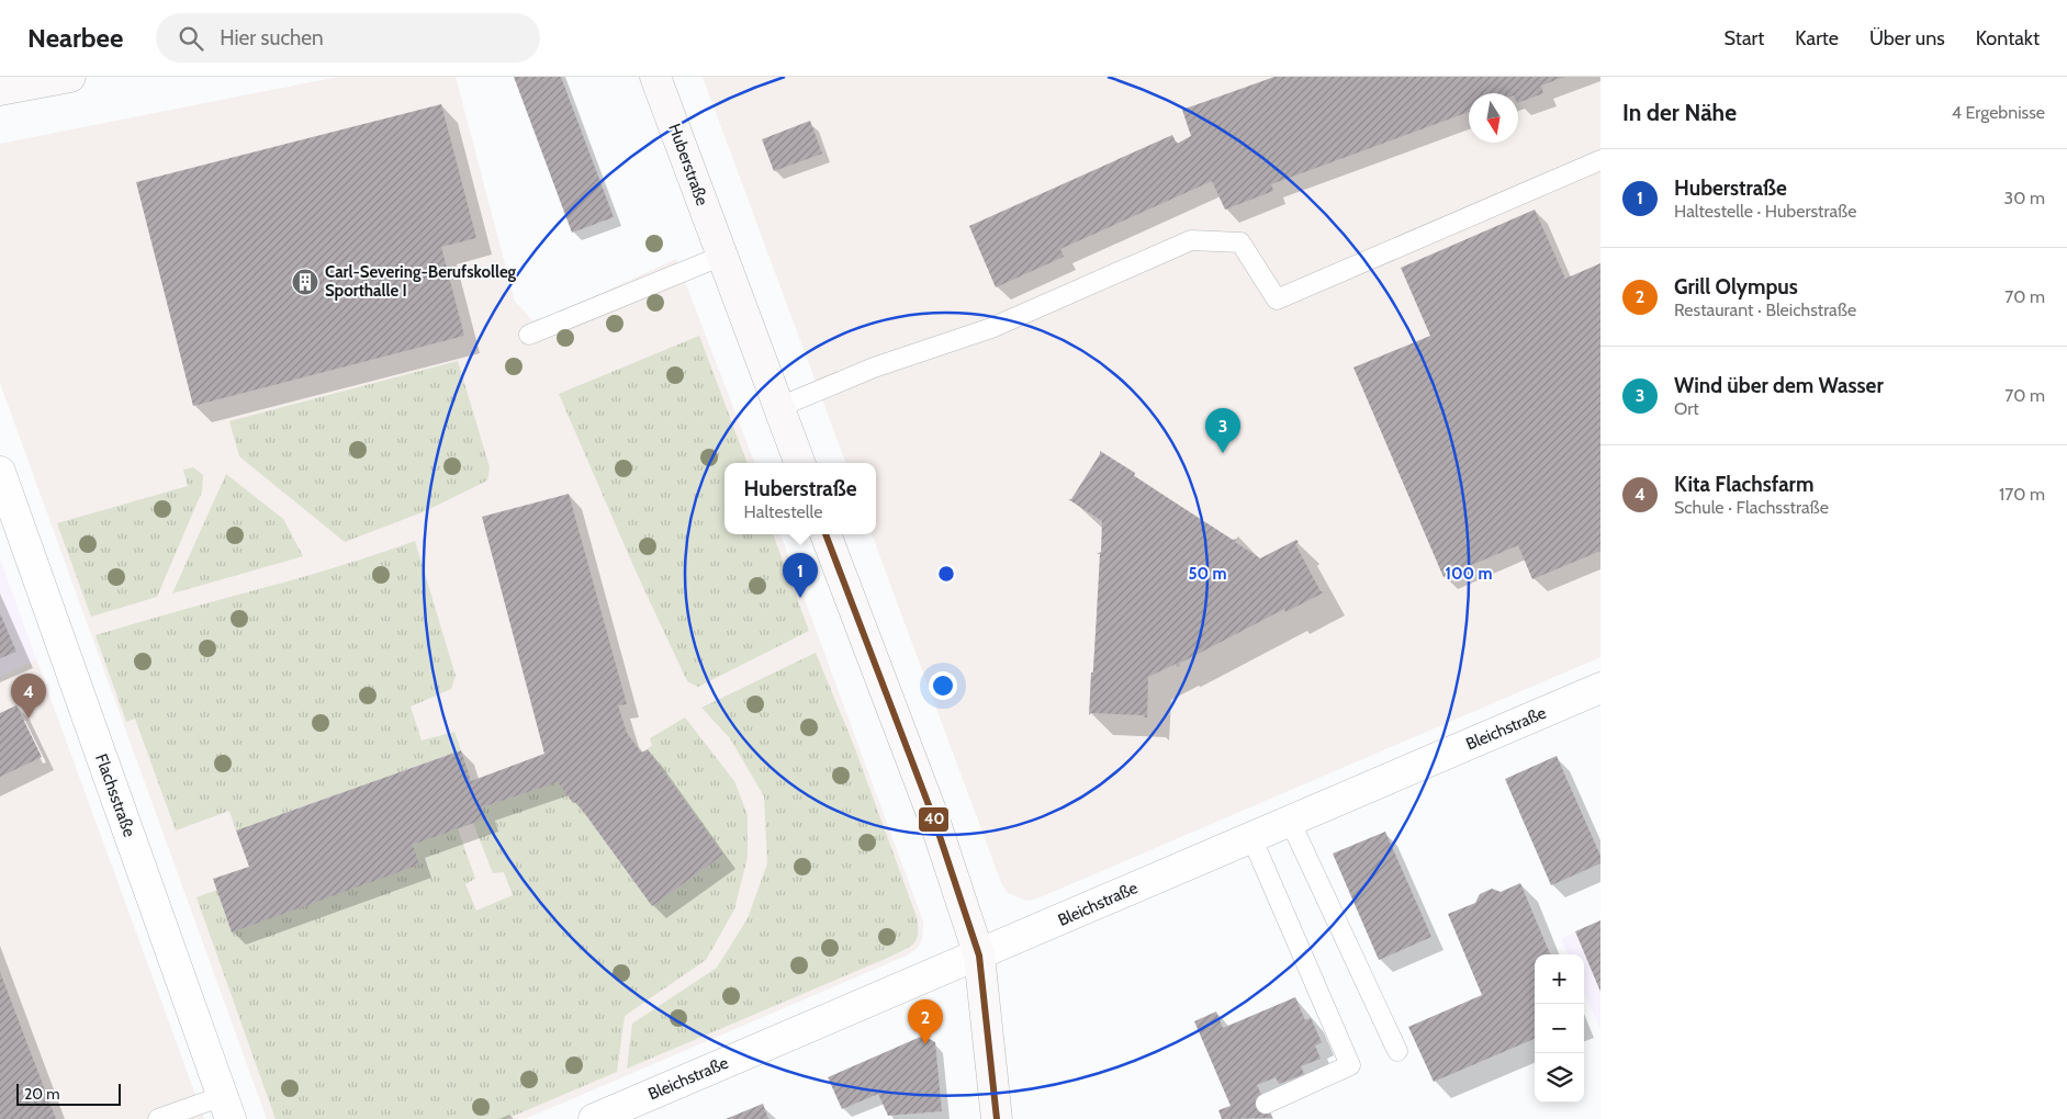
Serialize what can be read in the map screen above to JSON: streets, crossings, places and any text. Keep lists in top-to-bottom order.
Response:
{
  "streets": {
    "main road": ["Huberstraße"],
    "street": ["Bleichstraße", "Flachsstraße"]
  },
  "places": {
    "building": ["Carl-Severing-Berufskolleg Sporthalle I"]
  },
  "lines": ["transit line 40"],
  "scale_bar": "20 m",
  "north": "bottom",
  "page": {
    "header": "Nearbee",
    "search": "Hier suchen",
    "nav": [
      "Start",
      "Karte",
      "Über uns",
      "Kontakt"
    ],
    "heading": ["In der Nähe", "4 Ergebnisse"],
    "list": [
      {
        "mark": "1",
        "name": "Huberstraße",
        "note": "Haltestelle · Huberstraße",
        "value": "30 m"
      },
      {
        "mark": "2",
        "name": "Grill Olympus",
        "note": "Restaurant · Bleichstraße",
        "value": "70 m"
      },
      {
        "mark": "3",
        "name": "Wind über dem Wasser",
        "note": "Ort",
        "value": "70 m"
      },
      {
        "mark": "4",
        "name": "Kita Flachsfarm",
        "note": "Schule · Flachsstraße",
        "value": "170 m"
      }
    ],
    "pins": [
      "3",
      "1",
      "4",
      "2"
    ],
    "popup": ["Huberstraße", "Haltestelle"],
    "map_buttons": ["+", "−"],
    "scale": "20 m"
  },
  "rings": ["50 m", "100 m"]
}
